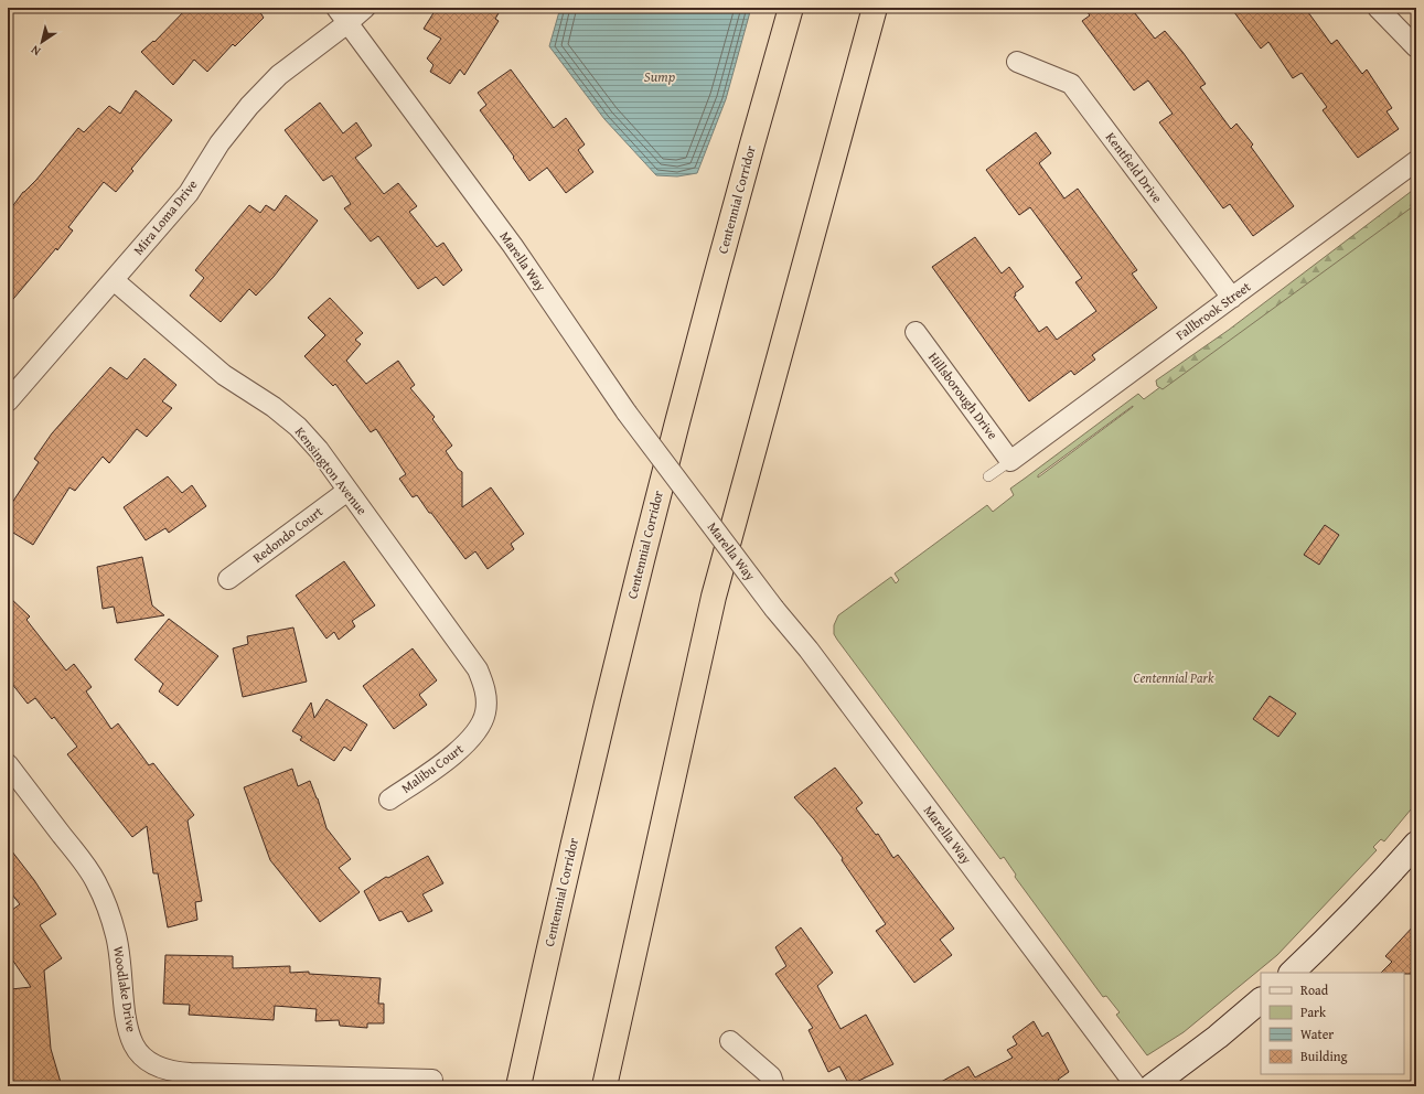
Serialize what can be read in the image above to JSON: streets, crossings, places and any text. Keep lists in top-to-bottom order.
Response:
{
  "streets": {
    "highway": ["Centennial Corridor"],
    "street": [
      "Kentfield Drive",
      "Mira Loma Drive",
      "Marella Way",
      "Fallbrook Street",
      "Hillsborough Drive",
      "Kensington Avenue",
      "Redondo Court",
      "Malibu Court",
      "Woodlake Drive"
    ]
  },
  "crossings": [
    ["Kentfield Drive", "Fallbrook Street"],
    ["Mira Loma Drive", "Marella Way"],
    ["Mira Loma Drive", "Kensington Avenue"],
    ["Fallbrook Street", "Hillsborough Drive"],
    ["Kensington Avenue", "Redondo Court"],
    ["Kensington Avenue", "Malibu Court"]
  ],
  "water": ["Sump"],
  "parks": ["Centennial Park"],
  "legend": [
    "Road",
    "Park",
    "Water",
    "Building"
  ],
  "north": "bottom left"
}
